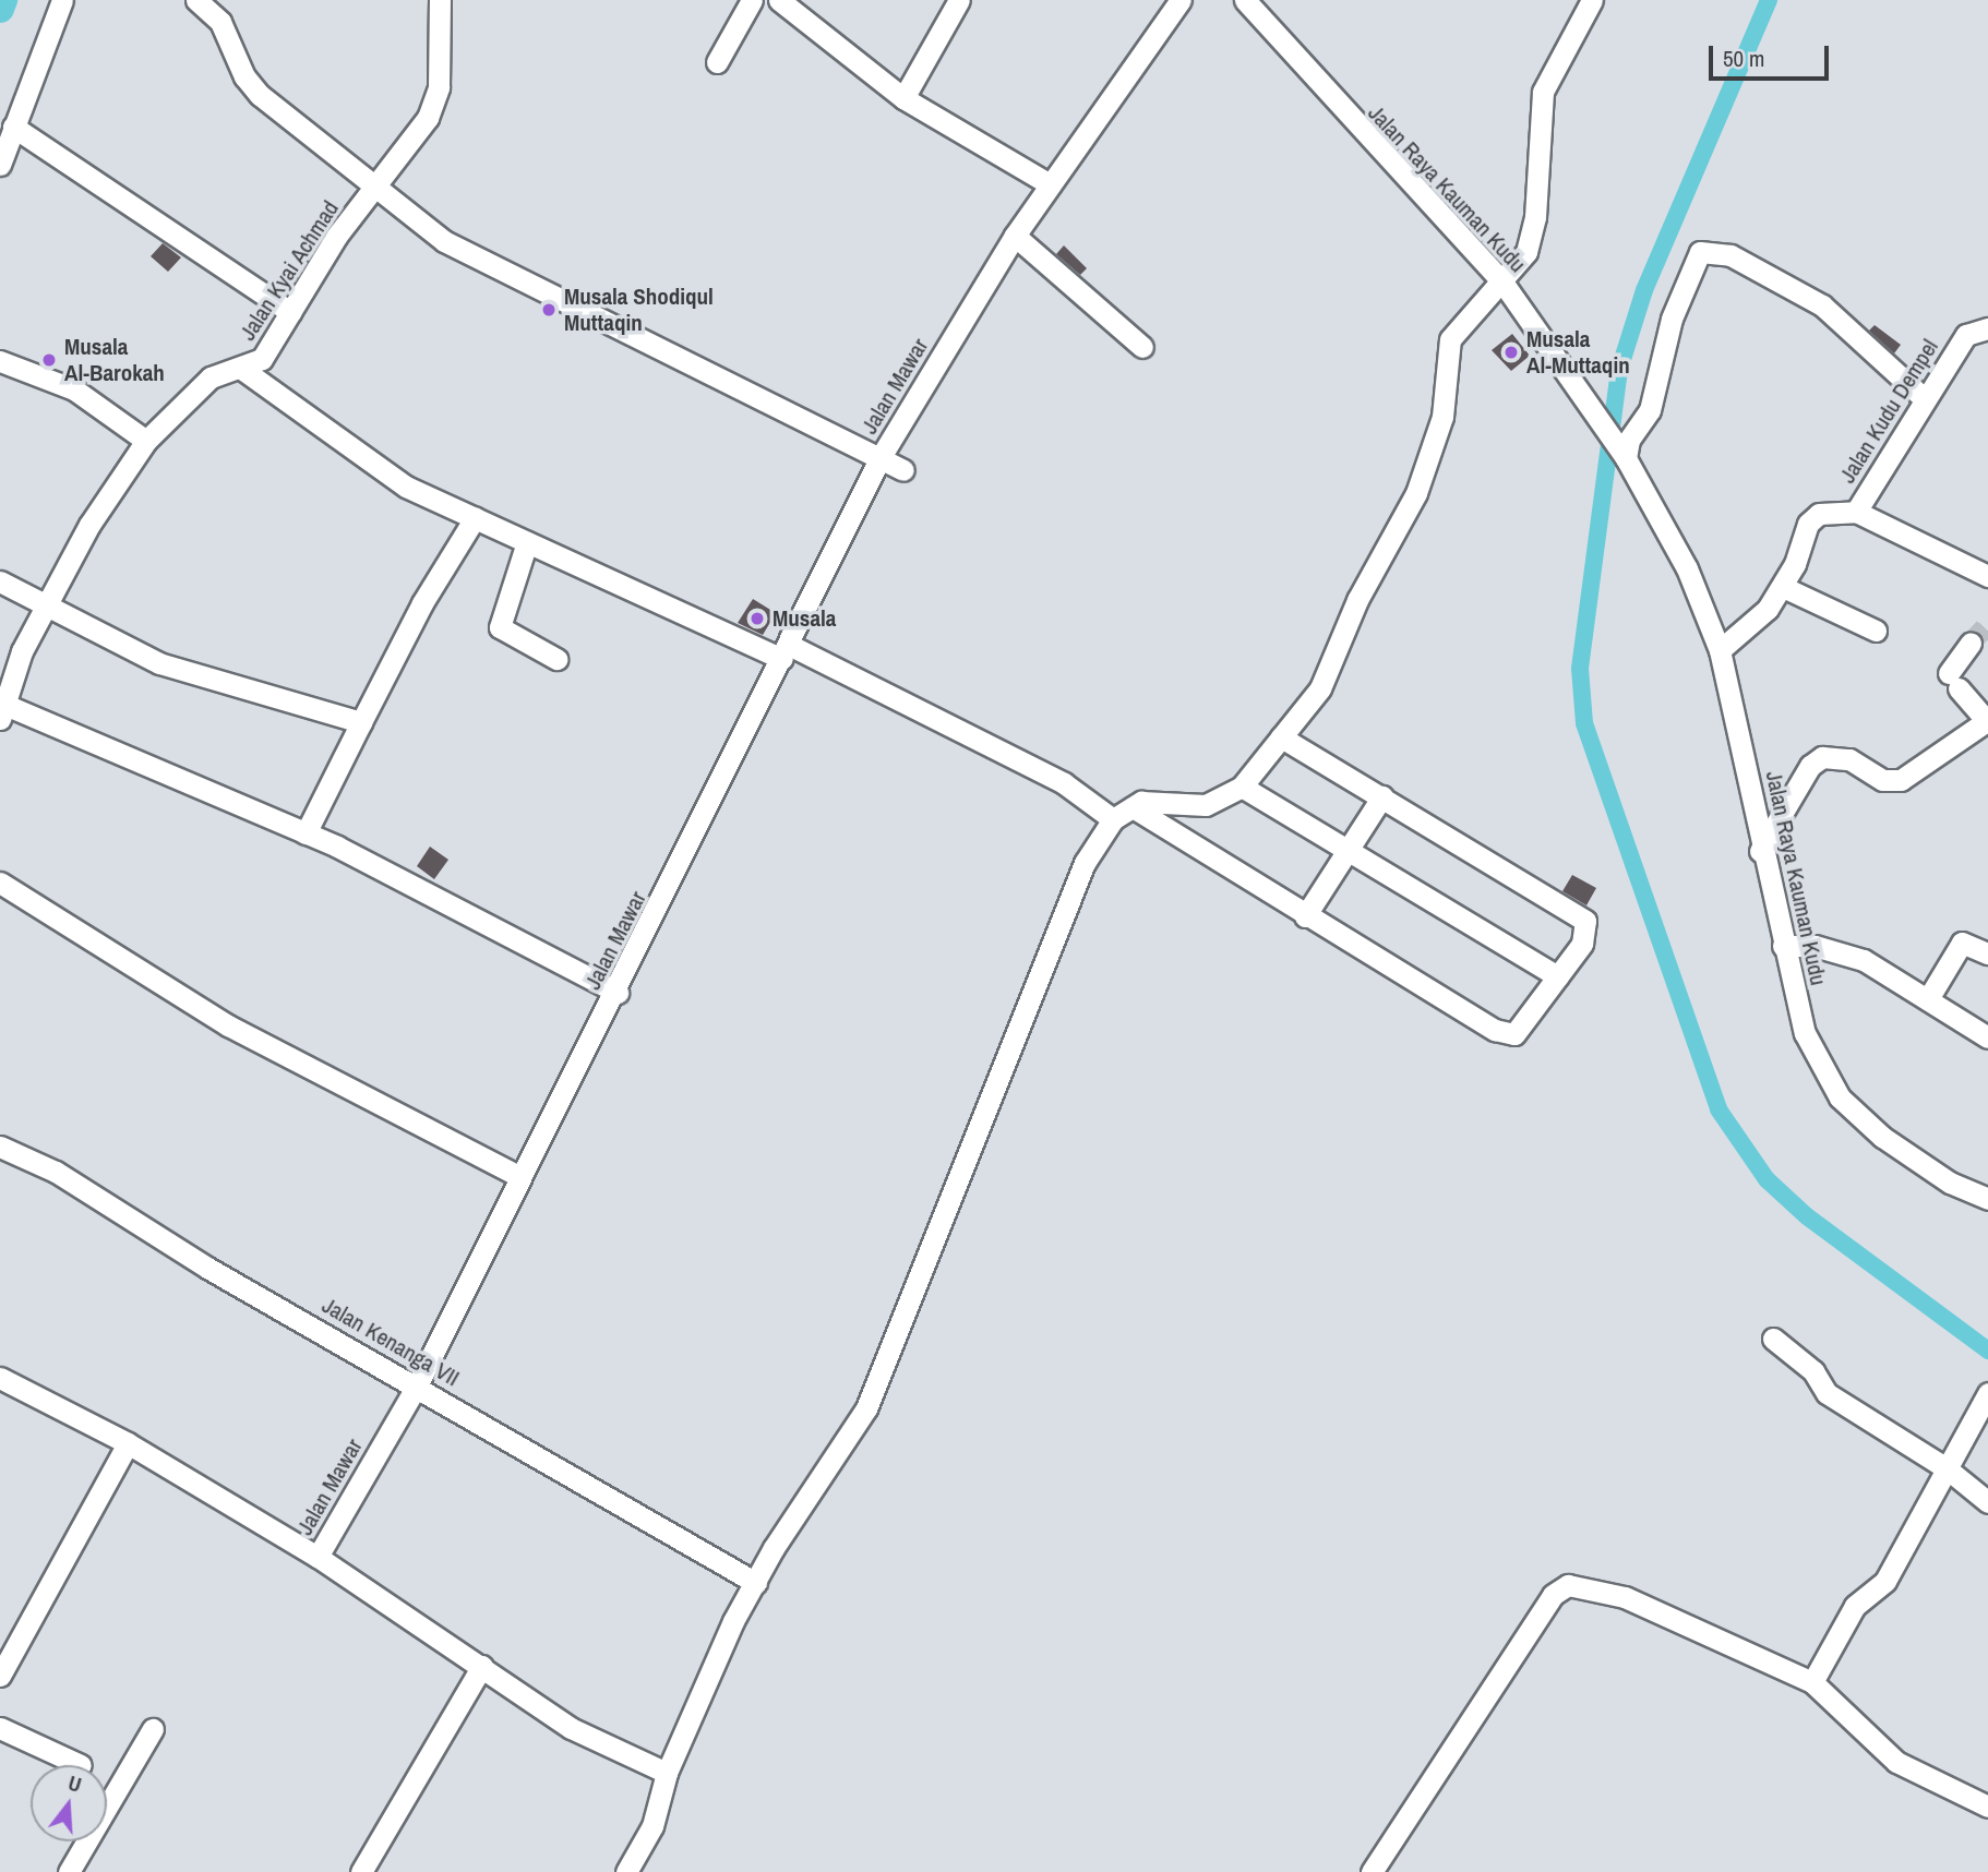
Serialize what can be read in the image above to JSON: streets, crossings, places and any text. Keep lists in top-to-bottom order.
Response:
{
  "streets": {
    "street": [
      "Jalan Raya Kauman Kudu",
      "Jalan Kyai Achmad",
      "Jalan Mawar",
      "Jalan Kudu Dempel",
      "Jalan Kenanga VII"
    ]
  },
  "crossings": [
    ["Jalan Raya Kauman Kudu", "Jalan Kudu Dempel"],
    ["Jalan Mawar", "Jalan Kenanga VII"]
  ],
  "places": [
    "Musala Shodiqul Muttaqin",
    "Musala Al-Muttaqin",
    "Musala Al-Barokah",
    "Musala"
  ],
  "scale_bar": "50 m",
  "north": "top"
}
